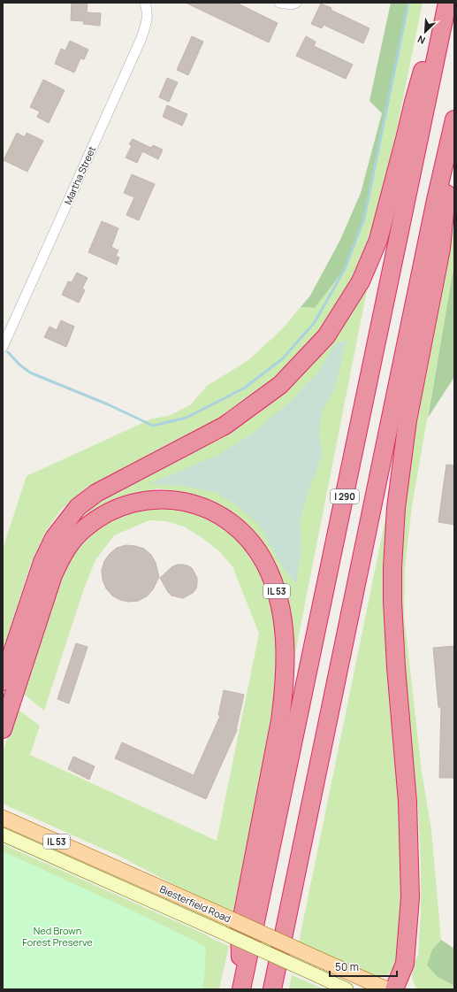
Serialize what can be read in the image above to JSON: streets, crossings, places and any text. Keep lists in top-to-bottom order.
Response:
{
  "streets": {
    "highway": ["I 290", "IL 53"],
    "main road": ["Biesterfield Road"],
    "street": ["Martha Street"]
  },
  "crossings": [
    ["I 290", "IL 53"]
  ],
  "parks": ["Ned Brown Forest Preserve"],
  "scale_bar": "50 m",
  "north": "bottom left"
}
